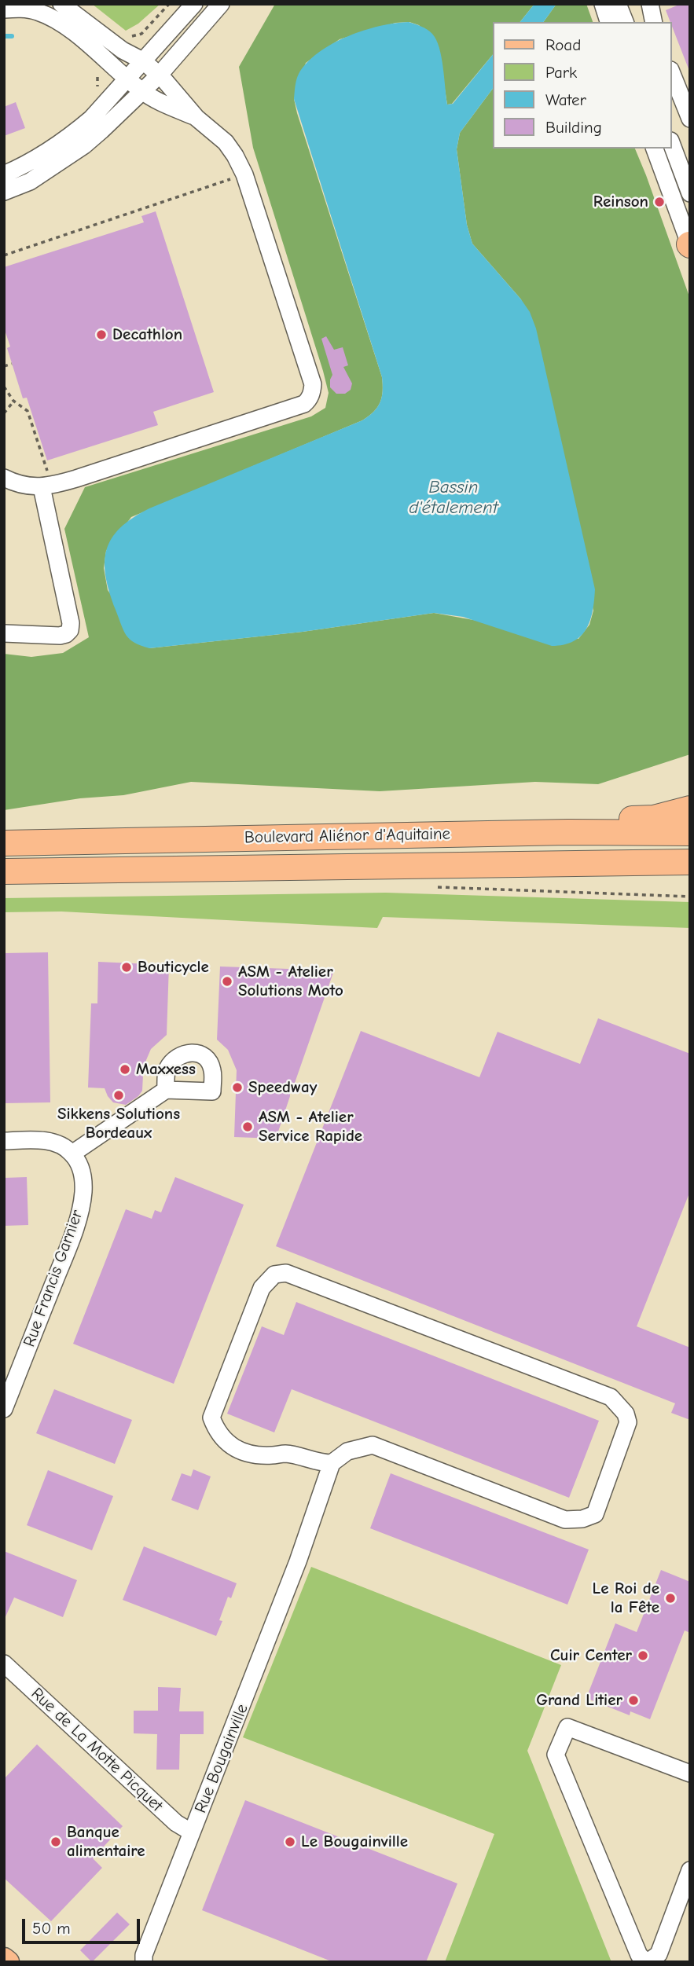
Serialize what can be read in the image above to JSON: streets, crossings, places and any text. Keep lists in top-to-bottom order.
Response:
{
  "streets": {
    "highway": ["Boulevard Aliénor d'Aquitaine"],
    "street": ["Rue Francis Garnier", "Rue de La Motte Picquet", "Rue Bougainville"]
  },
  "crossings": [
    ["Rue de La Motte Picquet", "Rue Bougainville"]
  ],
  "water": ["Bassin d'étalement"],
  "places": [
    "Reinson",
    "Decathlon",
    "Bouticycle",
    "ASM - Atelier Solutions Moto",
    "Maxxess",
    "Speedway",
    "Sikkens Solutions Bordeaux",
    "ASM - Atelier Service Rapide",
    "Le Roi de la Fête",
    "Cuir Center",
    "Grand Litier",
    "Banque alimentaire",
    "Le Bougainville"
  ],
  "legend": [
    "Road",
    "Park",
    "Water",
    "Building"
  ],
  "scale_bar": "50 m"
}
